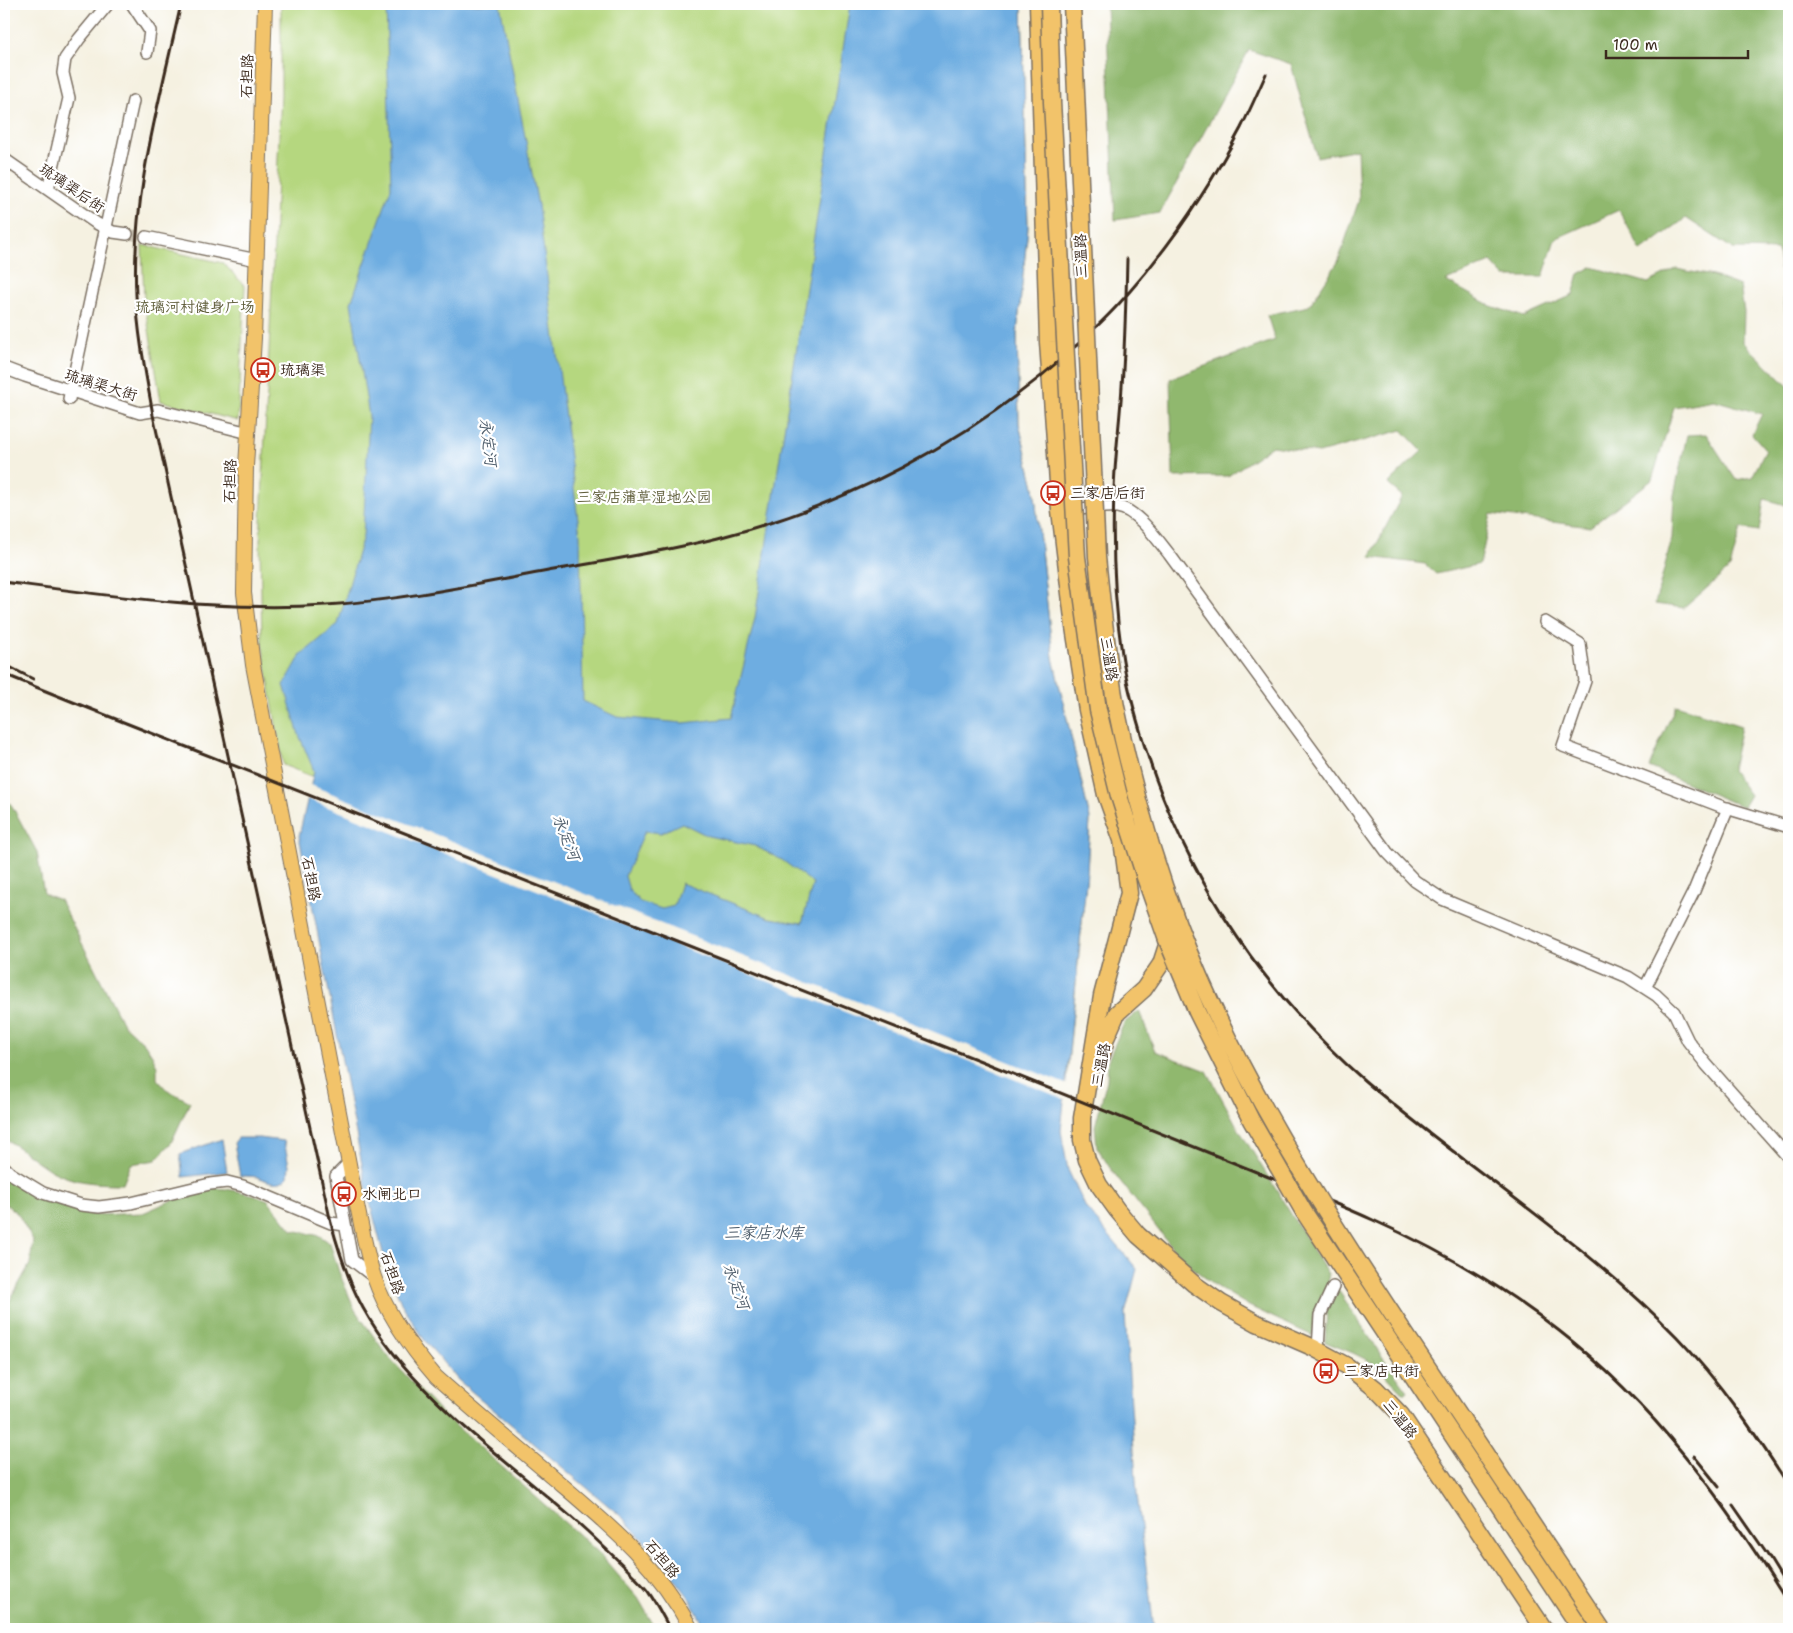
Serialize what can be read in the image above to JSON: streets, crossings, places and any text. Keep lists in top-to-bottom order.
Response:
{
  "streets": {
    "highway": ["三温路"],
    "main road": ["石担路"],
    "street": ["琉璃渠后街", "琉璃渠大街"]
  },
  "crossings": [
    ["石担路", "琉璃渠大街"]
  ],
  "water": ["永定河", "三家店水库"],
  "parks": ["琉璃河村健身广场", "三家店蒲草湿地公园"],
  "places": {
    "bus stop": [
      "琉璃渠",
      "三家店后街",
      "水闸北口",
      "三家店中街"
    ]
  },
  "scale_bar": "100 m"
}
